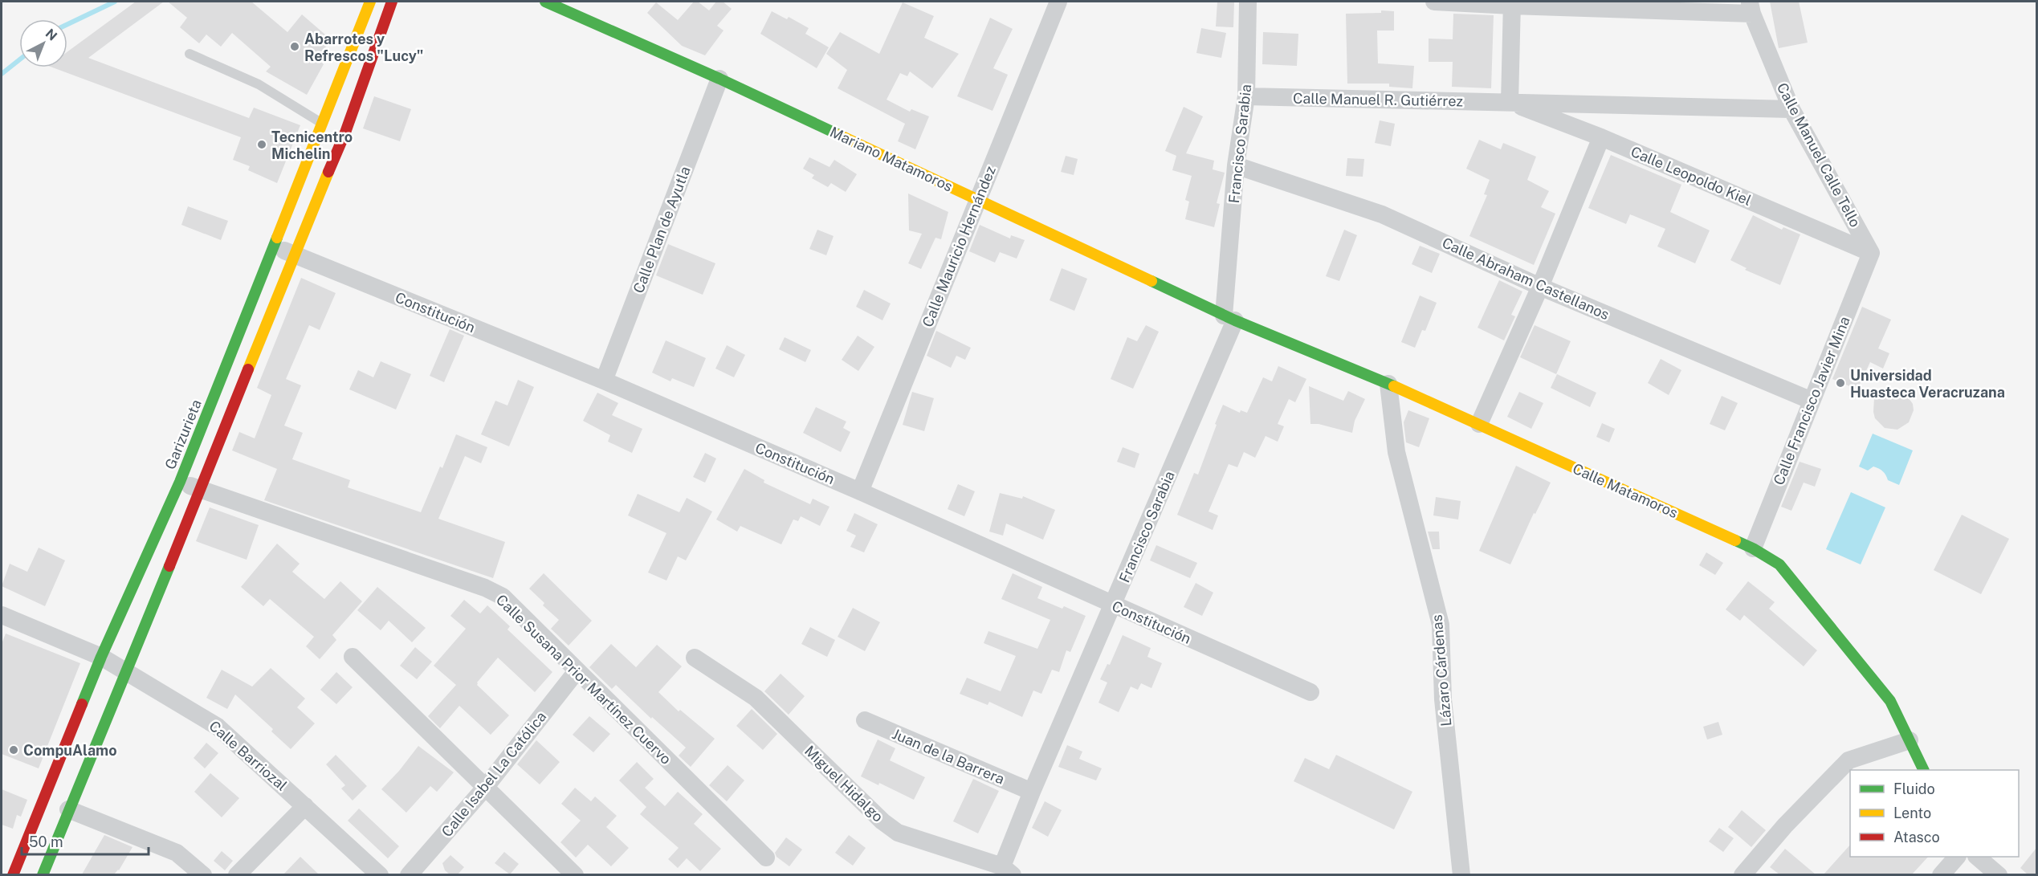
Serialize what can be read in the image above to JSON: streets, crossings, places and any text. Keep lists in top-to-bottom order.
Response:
{
  "streets": {
    "main road": ["Mariano Matamoros", "Garizurieta", "Calle Matamoros"],
    "street": [
      "Calle Manuel R. Gutiérrez",
      "Francisco Sarabia",
      "Calle Manuel Calle Tello",
      "Calle Leopoldo Kiel",
      "Calle Plan de Ayutla",
      "Calle Mauricio Hernández",
      "Calle Abraham Castellanos",
      "Constitución",
      "Calle Francisco Javier Mina",
      "Lázaro Cárdenas",
      "Calle Susana Prior Martínez Cuervo",
      "Calle Barriozal",
      "Juan de la Barrera",
      "Calle Isabel La Católica",
      "Miguel Hidalgo"
    ]
  },
  "crossings": [
    ["Calle Manuel R. Gutiérrez", "Francisco Sarabia"],
    ["Calle Manuel R. Gutiérrez", "Calle Manuel Calle Tello"],
    ["Calle Manuel R. Gutiérrez", "Calle Leopoldo Kiel"],
    ["Francisco Sarabia", "Mariano Matamoros"],
    ["Francisco Sarabia", "Calle Abraham Castellanos"],
    ["Francisco Sarabia", "Constitución"],
    ["Francisco Sarabia", "Calle Matamoros"],
    ["Francisco Sarabia", "Juan de la Barrera"],
    ["Francisco Sarabia", "Miguel Hidalgo"],
    ["Calle Manuel Calle Tello", "Calle Leopoldo Kiel"],
    ["Calle Manuel Calle Tello", "Calle Francisco Javier Mina"],
    ["Mariano Matamoros", "Calle Plan de Ayutla"],
    ["Mariano Matamoros", "Calle Mauricio Hernández"],
    ["Mariano Matamoros", "Calle Matamoros"],
    ["Calle Leopoldo Kiel", "Calle Francisco Javier Mina"],
    ["Calle Plan de Ayutla", "Constitución"],
    ["Calle Mauricio Hernández", "Constitución"],
    ["Calle Abraham Castellanos", "Calle Francisco Javier Mina"],
    ["Constitución", "Garizurieta"],
    ["Calle Francisco Javier Mina", "Calle Matamoros"],
    ["Garizurieta", "Calle Susana Prior Martínez Cuervo"],
    ["Garizurieta", "Calle Barriozal"],
    ["Calle Matamoros", "Lázaro Cárdenas"],
    ["Calle Susana Prior Martínez Cuervo", "Calle Isabel La Católica"]
  ],
  "places": [
    "Abarrotes y Refrescos \"Lucy\"",
    "Tecnicentro Michelin",
    "Universidad Huasteca Veracruzana",
    "CompuAlamo"
  ],
  "legend": ["Fluido", "Lento", "Atasco"],
  "scale_bar": "50 m",
  "north": "top right"
}
